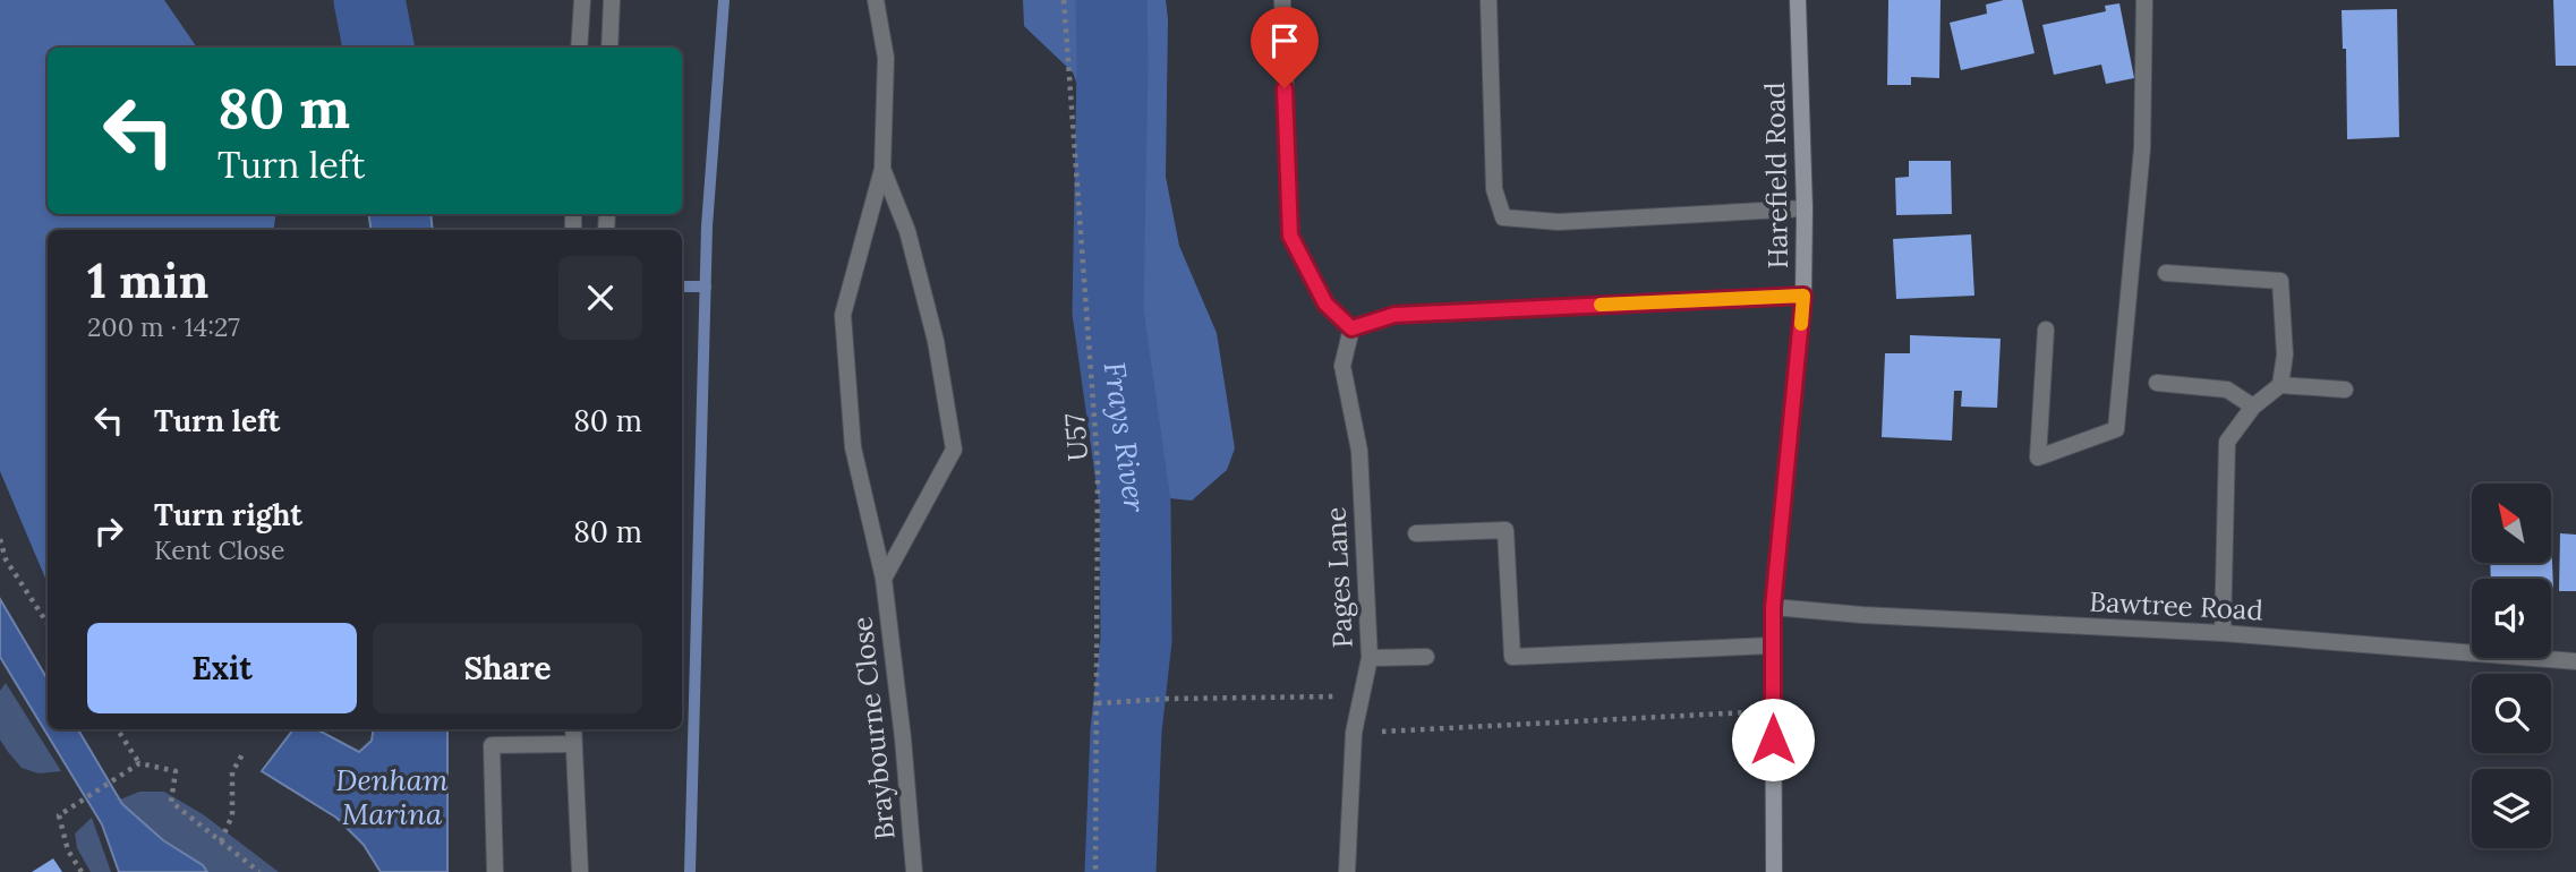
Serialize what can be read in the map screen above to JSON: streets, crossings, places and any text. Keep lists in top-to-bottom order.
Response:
{
  "streets": {
    "main road": ["Harefield Road"],
    "street": ["Pages Lane", "Bawtree Road", "Braybourne Close"],
    "path": ["U57"]
  },
  "crossings": [
    ["Harefield Road", "Bawtree Road"]
  ],
  "water": ["Frays River", "Denham Marina"],
  "north": "top left",
  "page": {
    "turn": ["80 m", "Turn left"],
    "heading": ["1 min", "200 m · 14:27"],
    "list": [
      {
        "name": "Turn left",
        "value": "80 m"
      },
      {
        "name": "Turn right",
        "note": "Kent Close",
        "value": "80 m"
      }
    ],
    "buttons": ["Exit", "Share"]
  }
}
